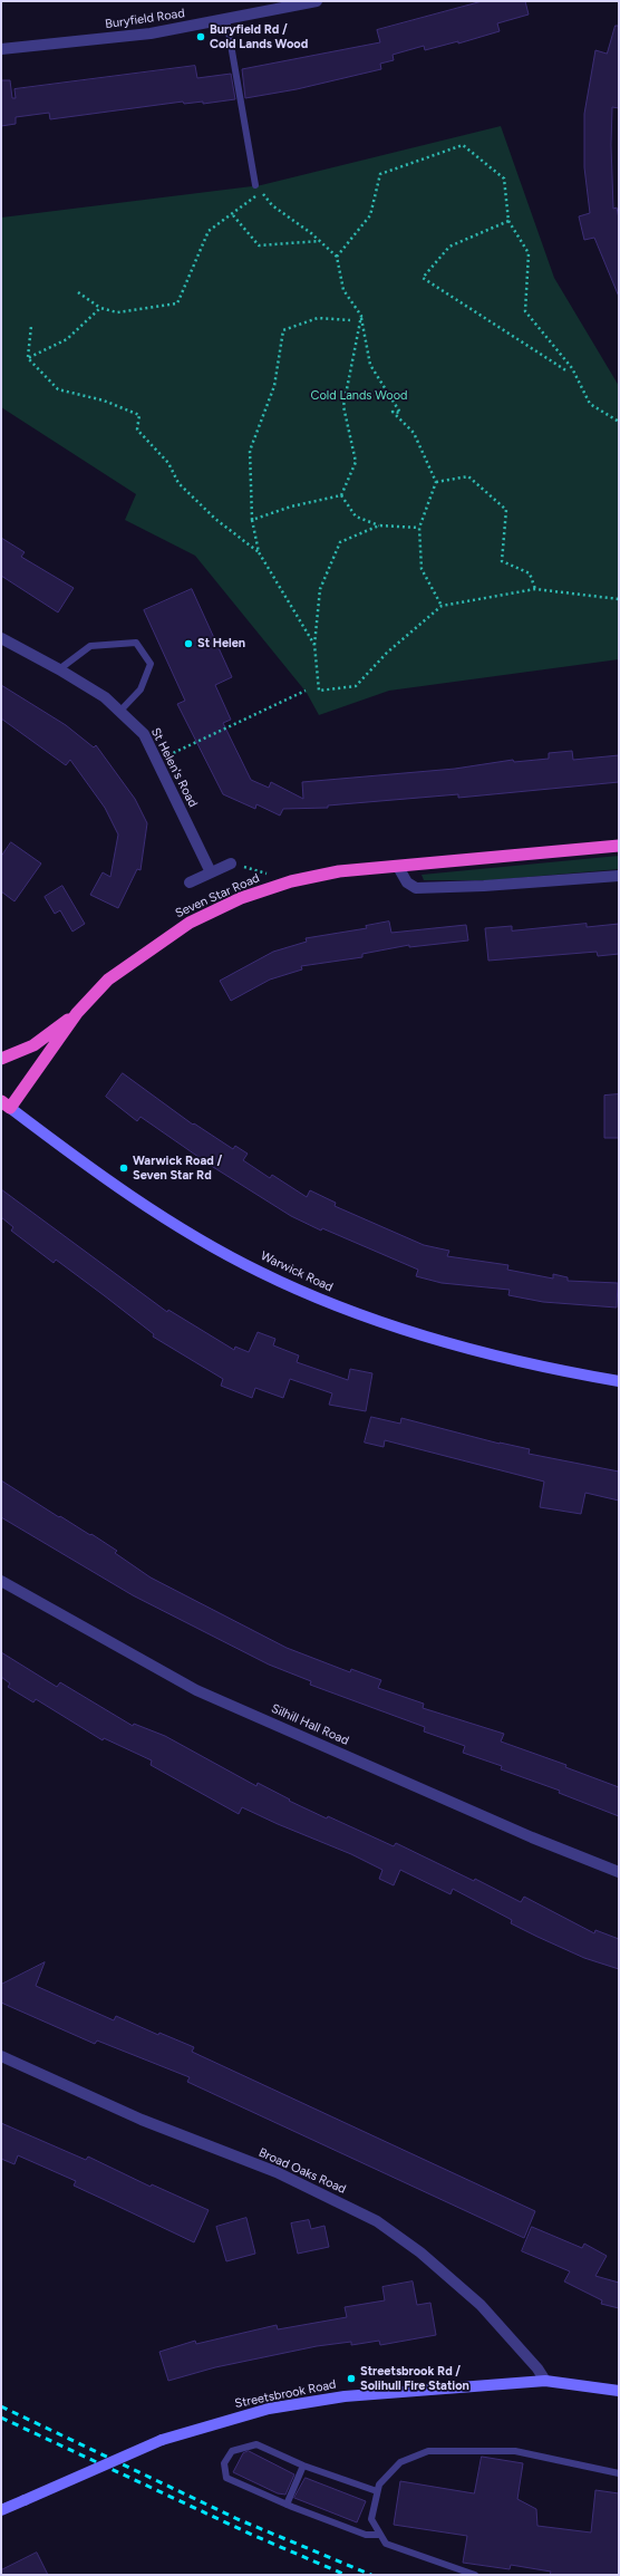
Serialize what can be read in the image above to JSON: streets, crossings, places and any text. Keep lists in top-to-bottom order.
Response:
{
  "streets": {
    "highway": ["Seven Star Road"],
    "main road": ["Warwick Road", "Streetsbrook Road"],
    "street": [
      "Buryfield Road",
      "St Helen's Road",
      "Silhill Hall Road",
      "Broad Oaks Road"
    ]
  },
  "crossings": [
    ["Seven Star Road", "Warwick Road"],
    ["Broad Oaks Road", "Streetsbrook Road"]
  ],
  "parks": ["Cold Lands Wood"],
  "places": [
    "Buryfield Rd / Cold Lands Wood",
    "St Helen",
    "Warwick Road / Seven Star Rd",
    "Streetsbrook Rd / Solihull Fire Station"
  ]
}
